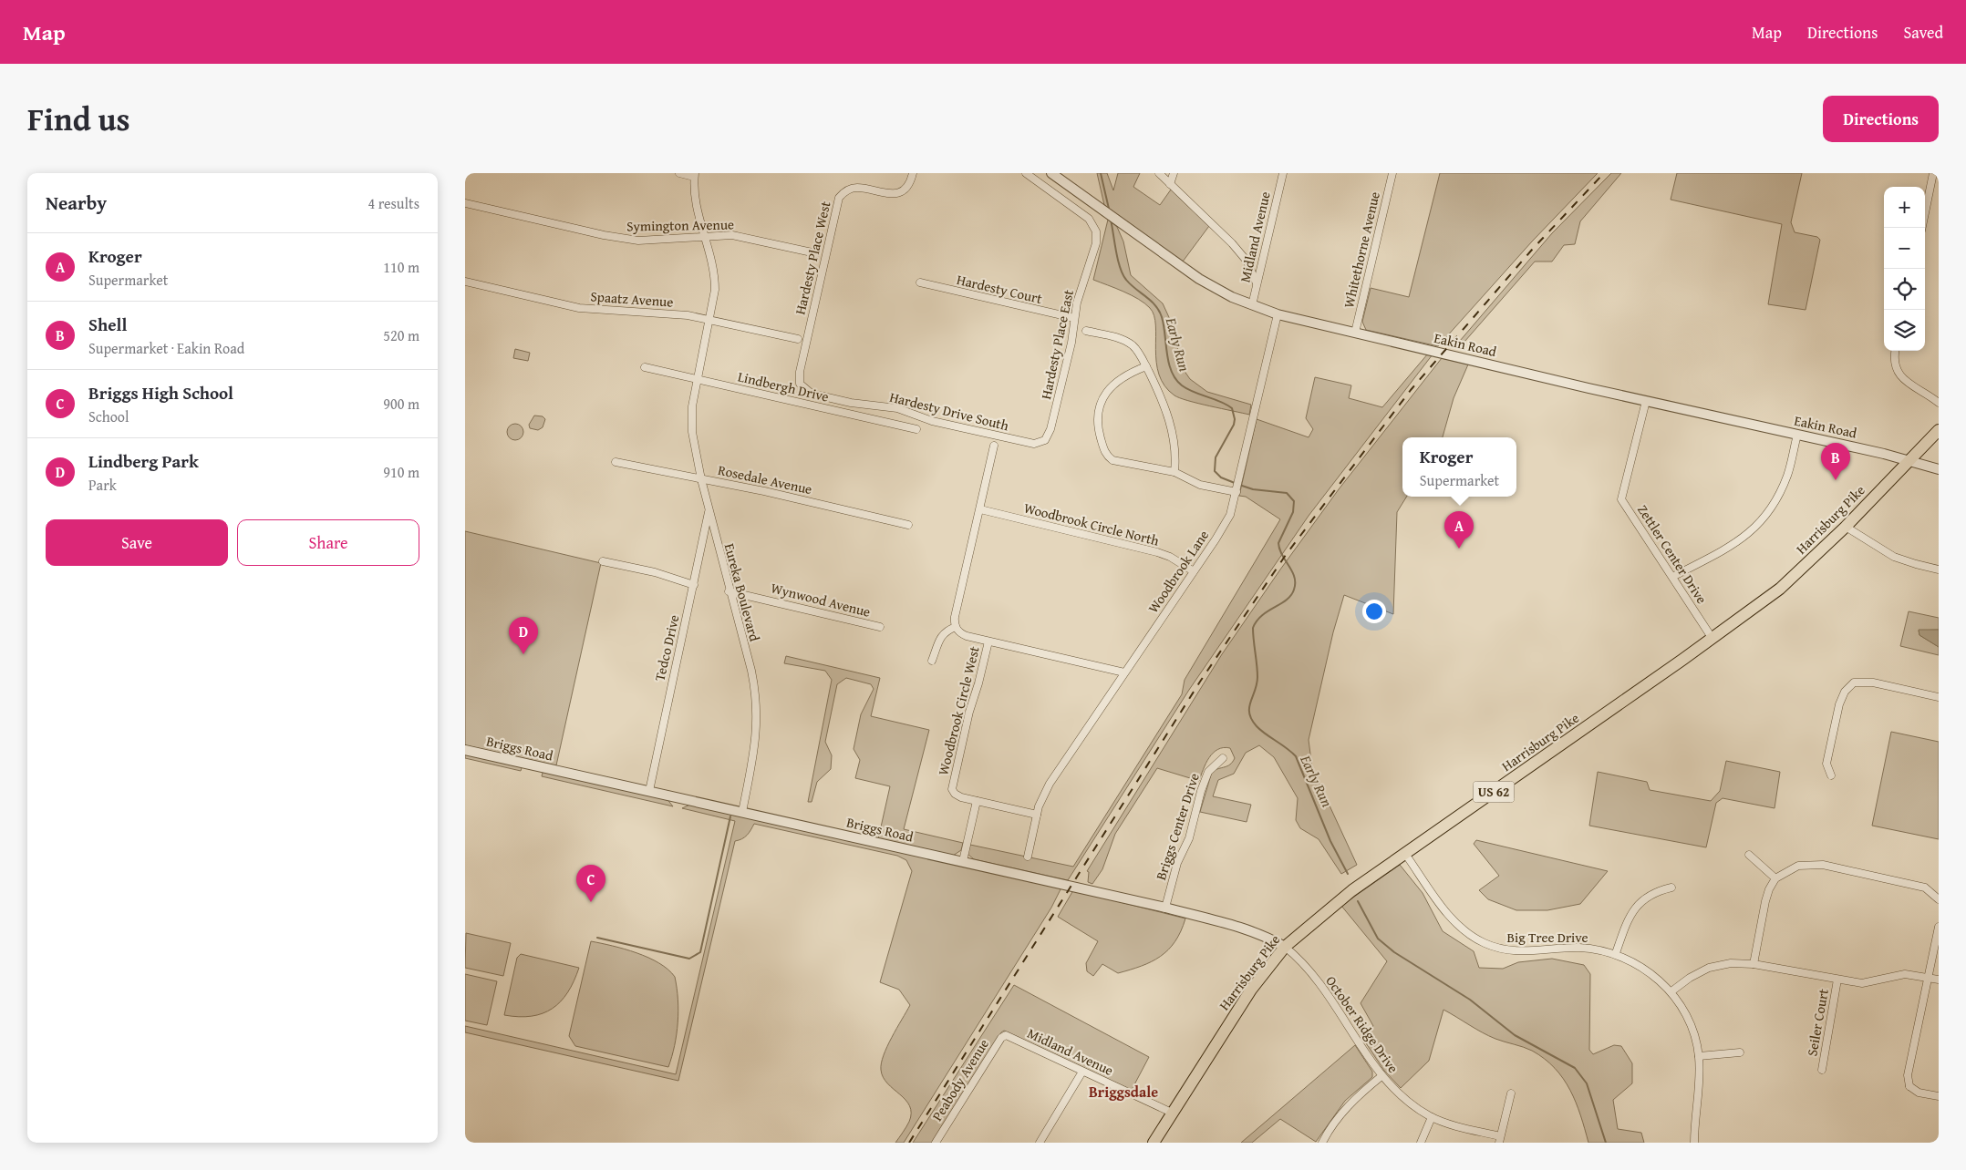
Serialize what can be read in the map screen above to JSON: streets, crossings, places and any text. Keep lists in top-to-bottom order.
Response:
{
  "streets": {
    "main road": ["Harrisburg Pike", "US 62"],
    "street": [
      "Symington Avenue",
      "Midland Avenue",
      "Whitethorne Avenue",
      "Hardesty Place West",
      "Hardesty Court",
      "Spaatz Avenue",
      "Hardesty Place East",
      "Eakin Road",
      "Lindbergh Drive",
      "Hardesty Drive South",
      "Rosedale Avenue",
      "Woodbrook Circle North",
      "Zettler Center Drive",
      "Woodbrook Lane",
      "Eureka Boulevard",
      "Wynwood Avenue",
      "Tedco Drive",
      "Woodbrook Circle West",
      "Briggs Road",
      "Briggs Center Drive",
      "Big Tree Drive",
      "Seiler Court",
      "October Ridge Drive",
      "Peabody Avenue"
    ]
  },
  "crossings": [
    ["Symington Avenue", "Eureka Boulevard"],
    ["Midland Avenue", "Eakin Road"],
    ["Midland Avenue", "Harrisburg Pike"],
    ["Midland Avenue", "Peabody Avenue"],
    ["Whitethorne Avenue", "Eakin Road"],
    ["Hardesty Place West", "Hardesty Drive South"],
    ["Hardesty Court", "Hardesty Place East"],
    ["Spaatz Avenue", "Eureka Boulevard"],
    ["Hardesty Place East", "Hardesty Drive South"],
    ["Eakin Road", "Harrisburg Pike"],
    ["Eakin Road", "Zettler Center Drive"],
    ["Eakin Road", "Woodbrook Lane"],
    ["Lindbergh Drive", "Eureka Boulevard"],
    ["Rosedale Avenue", "Eureka Boulevard"],
    ["Harrisburg Pike", "Zettler Center Drive"],
    ["Harrisburg Pike", "Briggs Road"],
    ["Harrisburg Pike", "Big Tree Drive"],
    ["Harrisburg Pike", "October Ridge Drive"],
    ["Woodbrook Circle North", "Woodbrook Lane"],
    ["Eureka Boulevard", "Wynwood Avenue"],
    ["Eureka Boulevard", "Tedco Drive"],
    ["Eureka Boulevard", "Briggs Road"],
    ["Tedco Drive", "Briggs Road"],
    ["Briggs Road", "Briggs Center Drive"],
    ["Briggs Road", "October Ridge Drive"]
  ],
  "districts": ["Briggsdale"],
  "water": ["Early Run"],
  "page": {
    "header": "Map",
    "nav": ["Map", "Directions", "Saved"],
    "title": "Find us",
    "buttons": [
      "Directions",
      ["Save", "Share"]
    ],
    "heading": ["Nearby", "4 results"],
    "map_buttons": ["+", "−"],
    "list": [
      {
        "mark": "A",
        "name": "Kroger",
        "note": "Supermarket",
        "value": "110 m"
      },
      {
        "mark": "B",
        "name": "Shell",
        "note": "Supermarket · Eakin Road",
        "value": "520 m"
      },
      {
        "mark": "C",
        "name": "Briggs High School",
        "note": "School",
        "value": "900 m"
      },
      {
        "mark": "D",
        "name": "Lindberg Park",
        "note": "Park",
        "value": "910 m"
      }
    ],
    "popup": ["Kroger", "Supermarket"],
    "pins": [
      "B",
      "A",
      "D",
      "C"
    ]
  }
}
